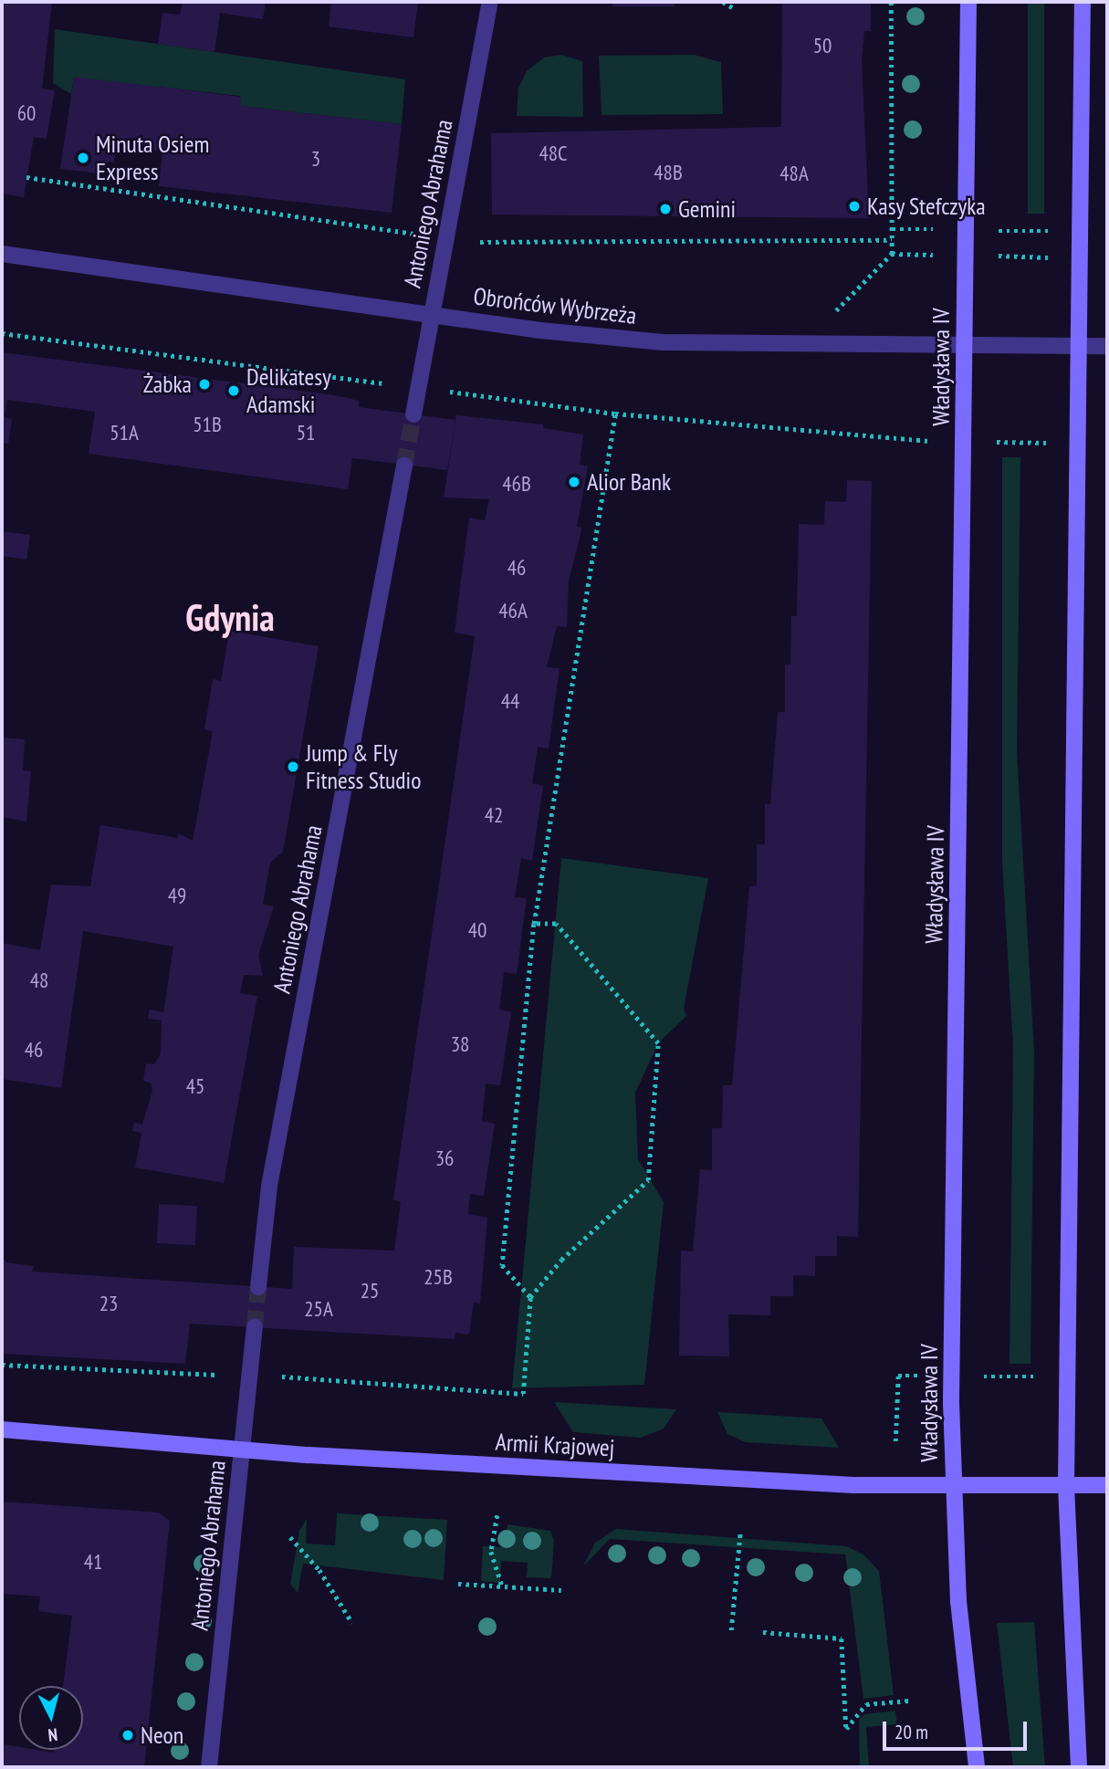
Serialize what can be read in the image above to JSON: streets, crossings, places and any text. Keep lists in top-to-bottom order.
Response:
{
  "streets": {
    "main road": ["Władysława IV", "Armii Krajowej"],
    "street": ["Antoniego Abrahama", "Obrońców Wybrzeża"]
  },
  "crossings": [
    ["Antoniego Abrahama", "Obrońców Wybrzeża"],
    ["Antoniego Abrahama", "Armii Krajowej"],
    ["Obrońców Wybrzeża", "Władysława IV"],
    ["Władysława IV", "Armii Krajowej"]
  ],
  "districts": ["Gdynia"],
  "places": [
    "Minuta Osiem Express",
    "Kasy Stefczyka",
    "Gemini",
    "Żabka",
    "Delikatesy Adamski",
    "Alior Bank",
    "Jump & Fly Fitness Studio",
    "Neon"
  ],
  "house_numbers": [
    "50",
    "60",
    "48C",
    "3",
    "48B",
    "48A",
    "51B",
    "51A",
    "51",
    "46B",
    "46",
    "46A",
    "44",
    "42",
    "49",
    "40",
    "48",
    "38",
    "46",
    "45",
    "36",
    "25B",
    "25",
    "23",
    "25A",
    "41"
  ],
  "scale_bar": "20 m",
  "north": "bottom"
}
